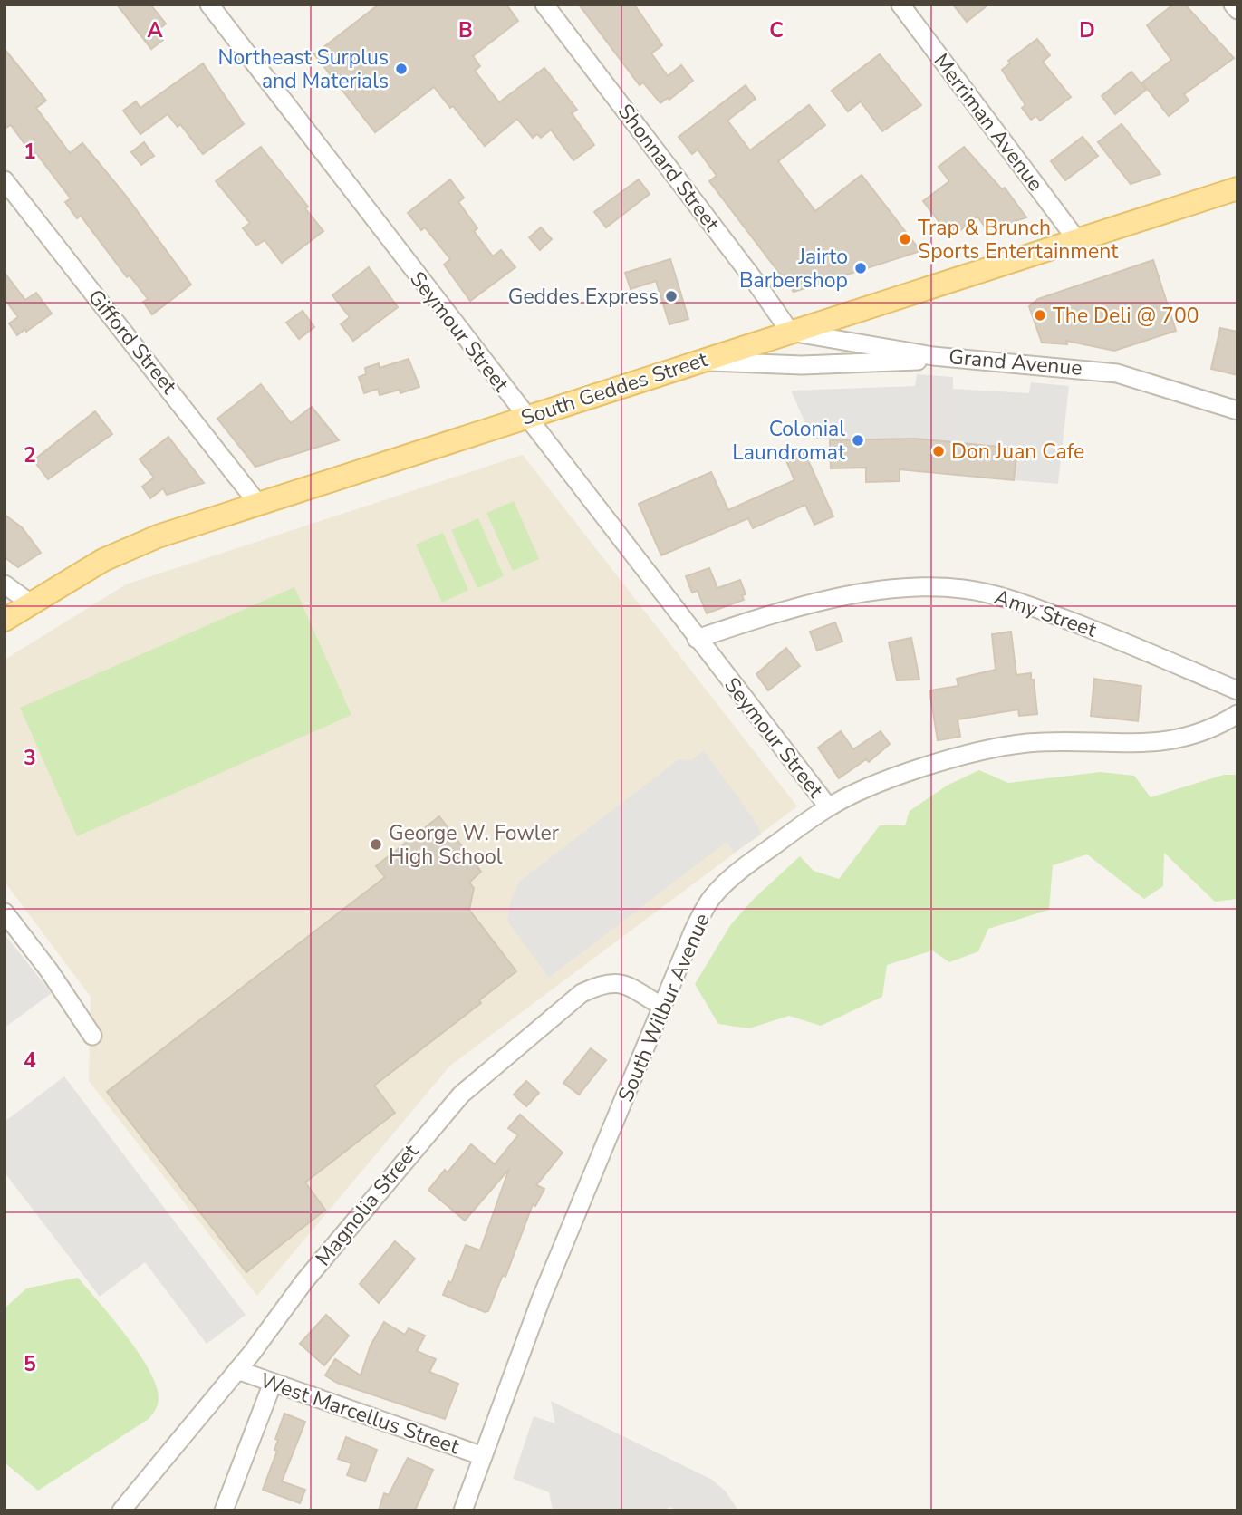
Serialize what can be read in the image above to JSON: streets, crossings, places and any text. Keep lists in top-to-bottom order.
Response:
{
  "streets": {
    "main road": ["South Geddes Street"],
    "street": [
      "Merriman Avenue",
      "Shonnard Street",
      "Seymour Street",
      "Gifford Street",
      "Grand Avenue",
      "Amy Street",
      "South Wilbur Avenue",
      "Magnolia Street",
      "West Marcellus Street"
    ]
  },
  "crossings": [
    ["Merriman Avenue", "South Geddes Street"],
    ["Shonnard Street", "Grand Avenue"],
    ["Shonnard Street", "South Geddes Street"],
    ["Seymour Street", "South Geddes Street"],
    ["Seymour Street", "Amy Street"],
    ["Seymour Street", "South Wilbur Avenue"],
    ["Gifford Street", "South Geddes Street"],
    ["Grand Avenue", "South Geddes Street"],
    ["South Wilbur Avenue", "Magnolia Street"],
    ["South Wilbur Avenue", "West Marcellus Street"],
    ["Magnolia Street", "West Marcellus Street"]
  ],
  "places": [
    "Northeast Surplus and Materials",
    "Trap & Brunch Sports Entertainment",
    "Jairto Barbershop",
    "Geddes Express",
    "The Deli @ 700",
    "Colonial Laundromat",
    "Don Juan Cafe",
    "George W. Fowler High School"
  ],
  "grid": {
    "columns": [
      "A",
      "B",
      "C",
      "D"
    ],
    "rows": [
      "1",
      "2",
      "3",
      "4",
      "5"
    ]
  }
}
